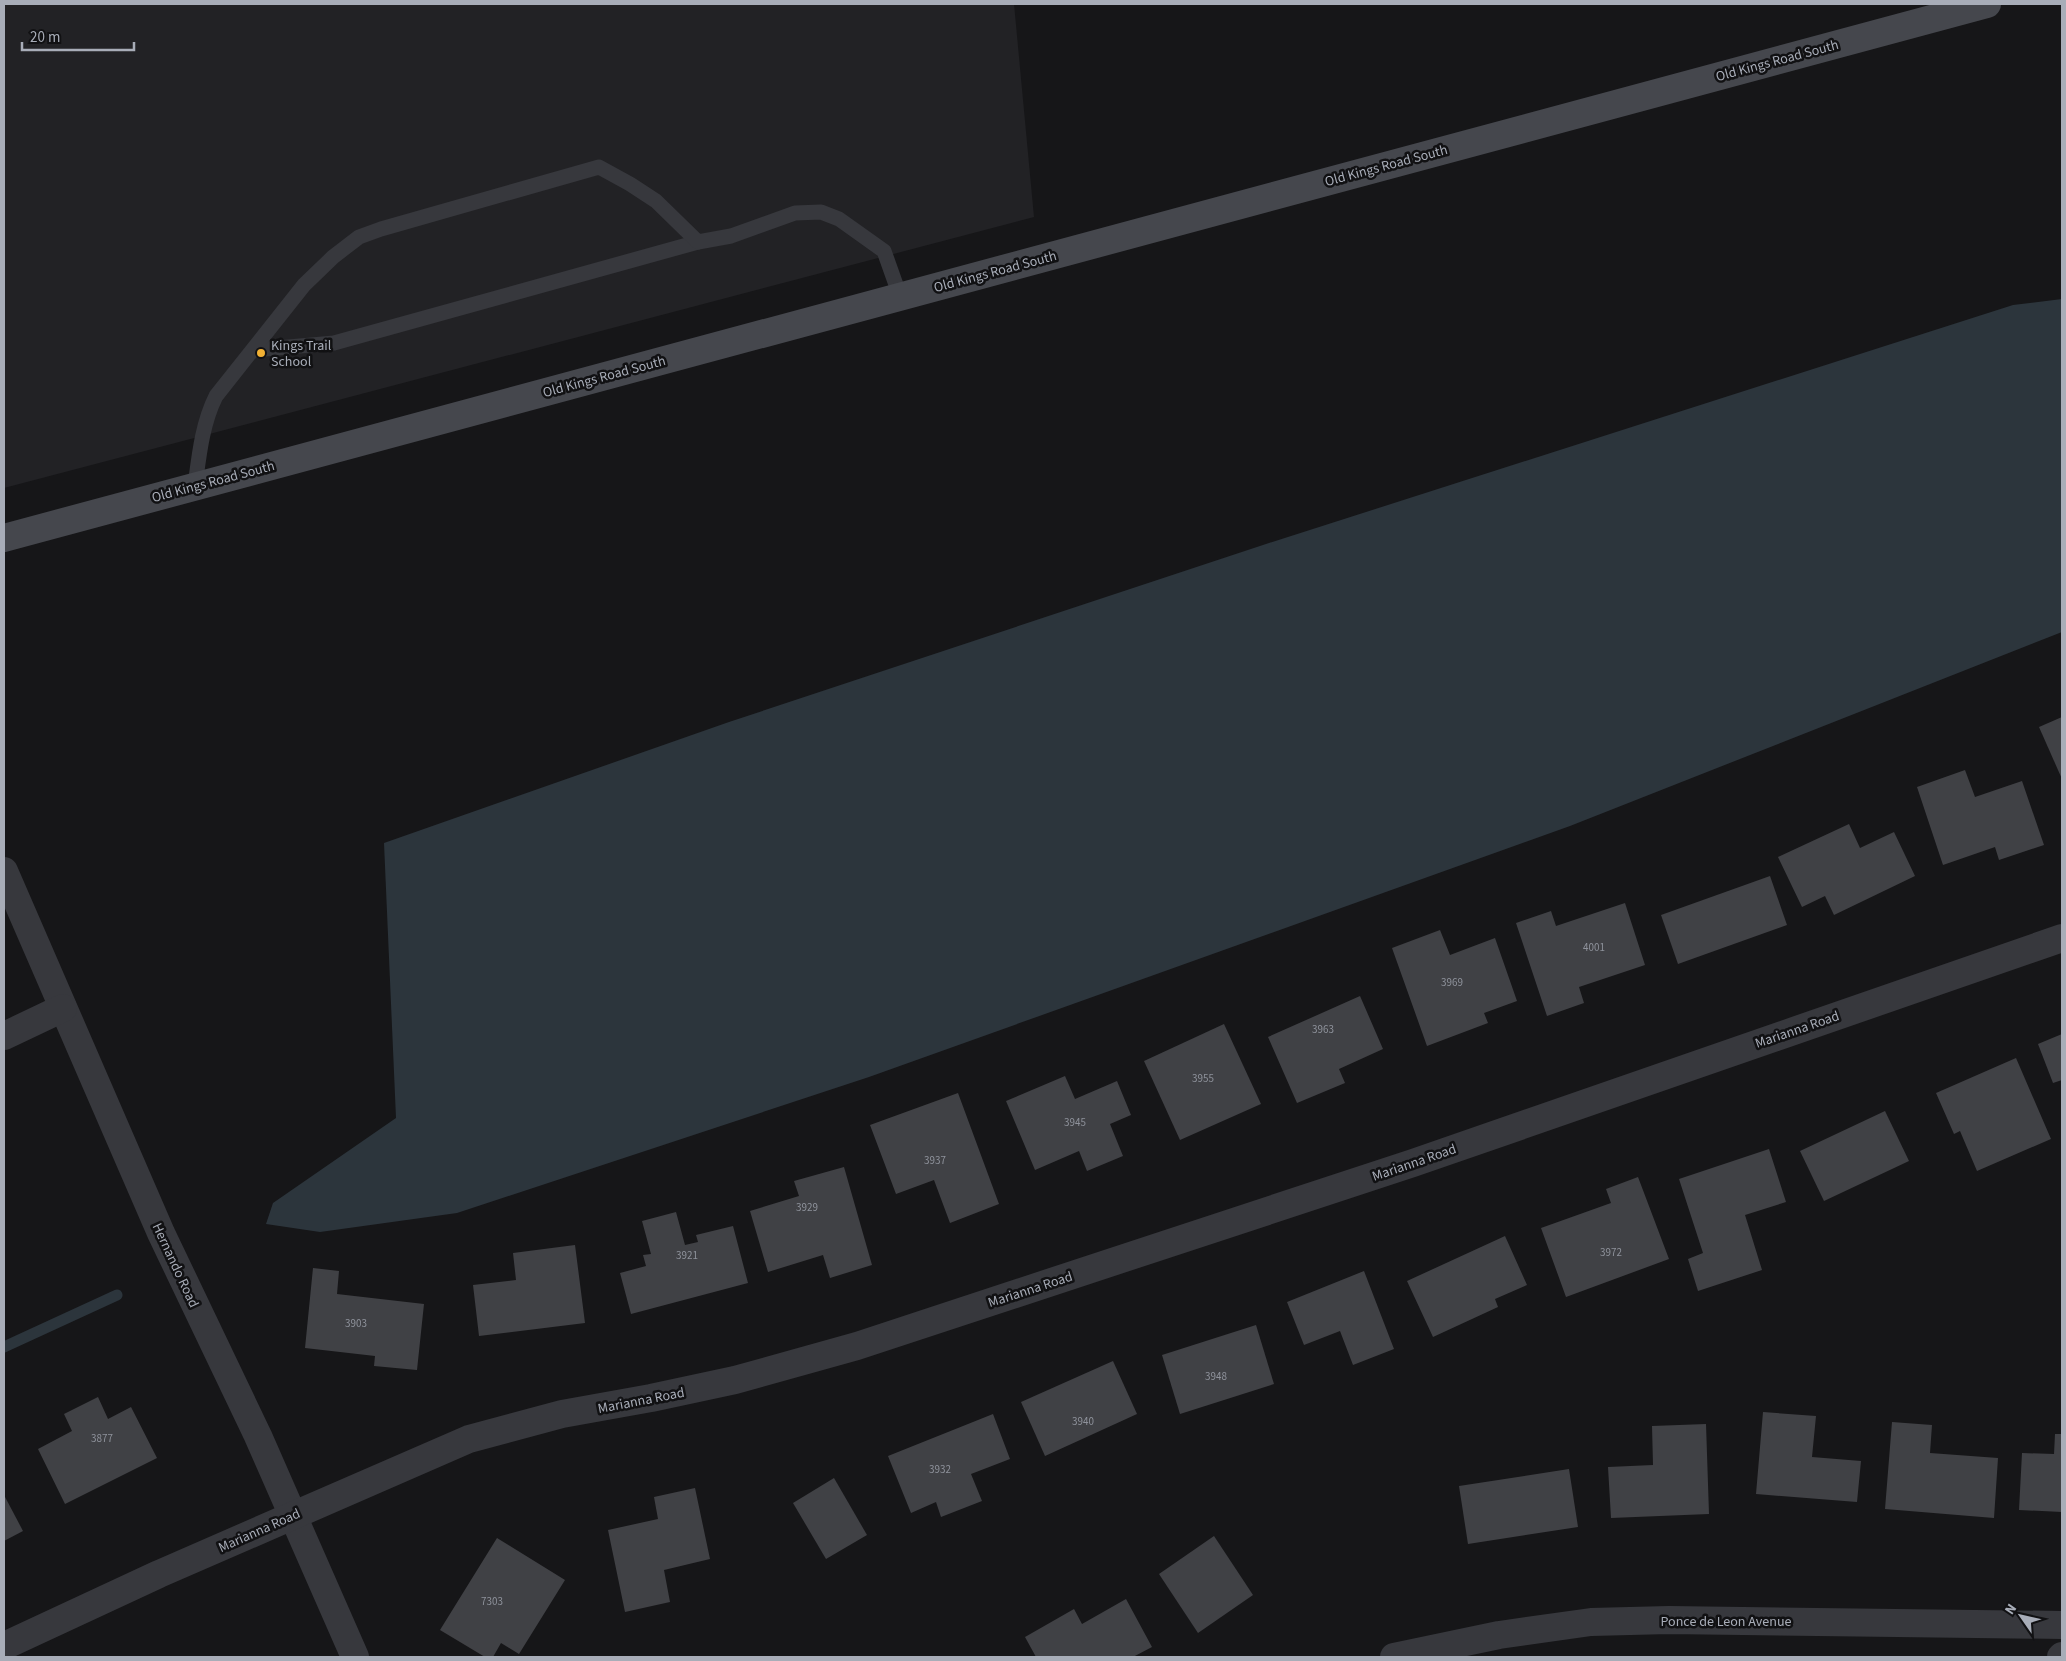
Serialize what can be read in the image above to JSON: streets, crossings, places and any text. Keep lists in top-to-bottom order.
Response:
{
  "streets": {
    "street": [
      "Old Kings Road South",
      "Marianna Road",
      "Hernando Road",
      "Ponce de Leon Avenue"
    ]
  },
  "crossings": [
    ["Marianna Road", "Hernando Road"]
  ],
  "places": ["Kings Trail School"],
  "house_numbers": [
    "4001",
    "3969",
    "3963",
    "3955",
    "3945",
    "3937",
    "3929",
    "3972",
    "3921",
    "3903",
    "3948",
    "3940",
    "3877",
    "3932",
    "7303"
  ],
  "scale_bar": "20 m",
  "north": "top left"
}
